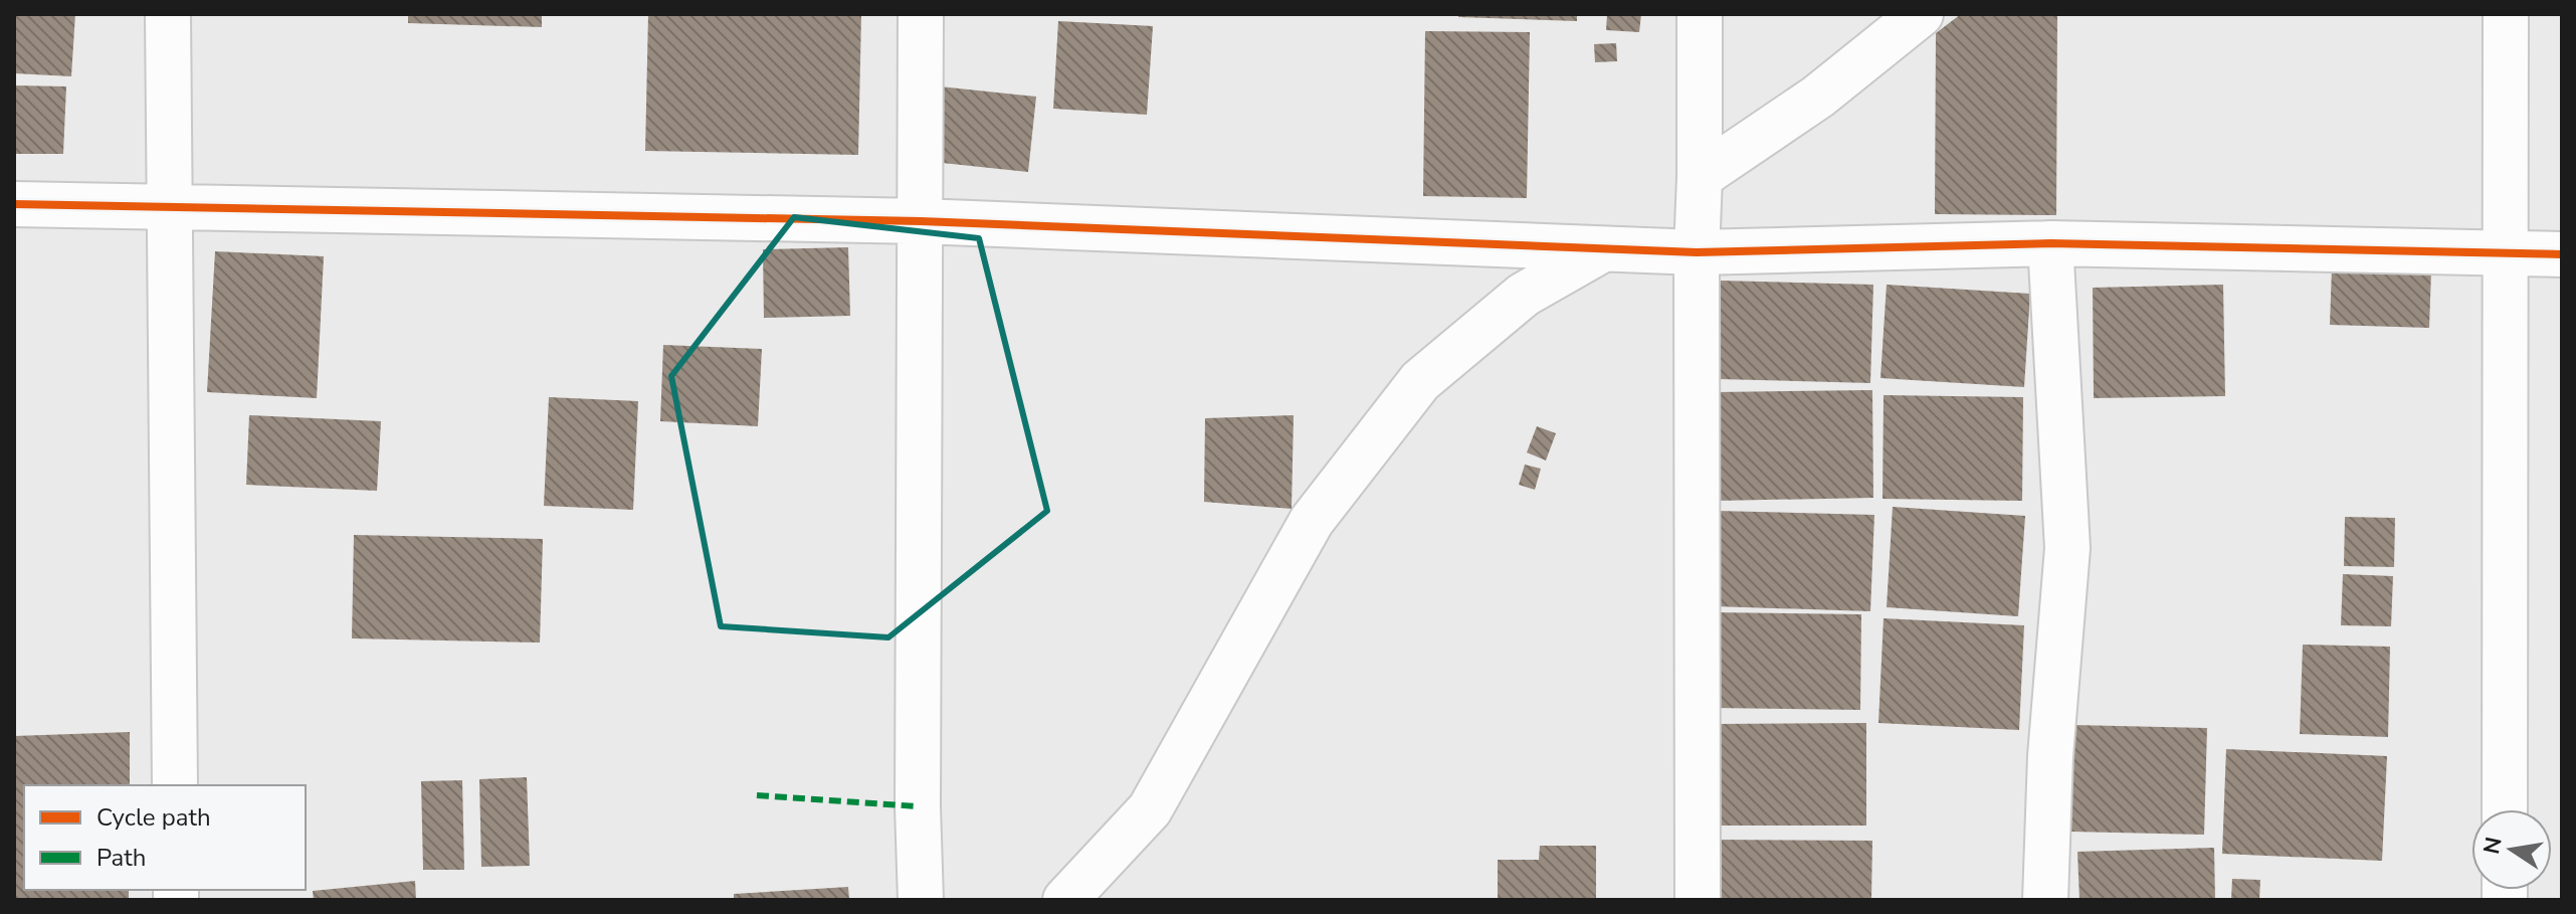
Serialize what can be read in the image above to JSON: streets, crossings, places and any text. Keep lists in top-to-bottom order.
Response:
{
  "legend": ["Cycle path", "Path"],
  "north": "left"
}
